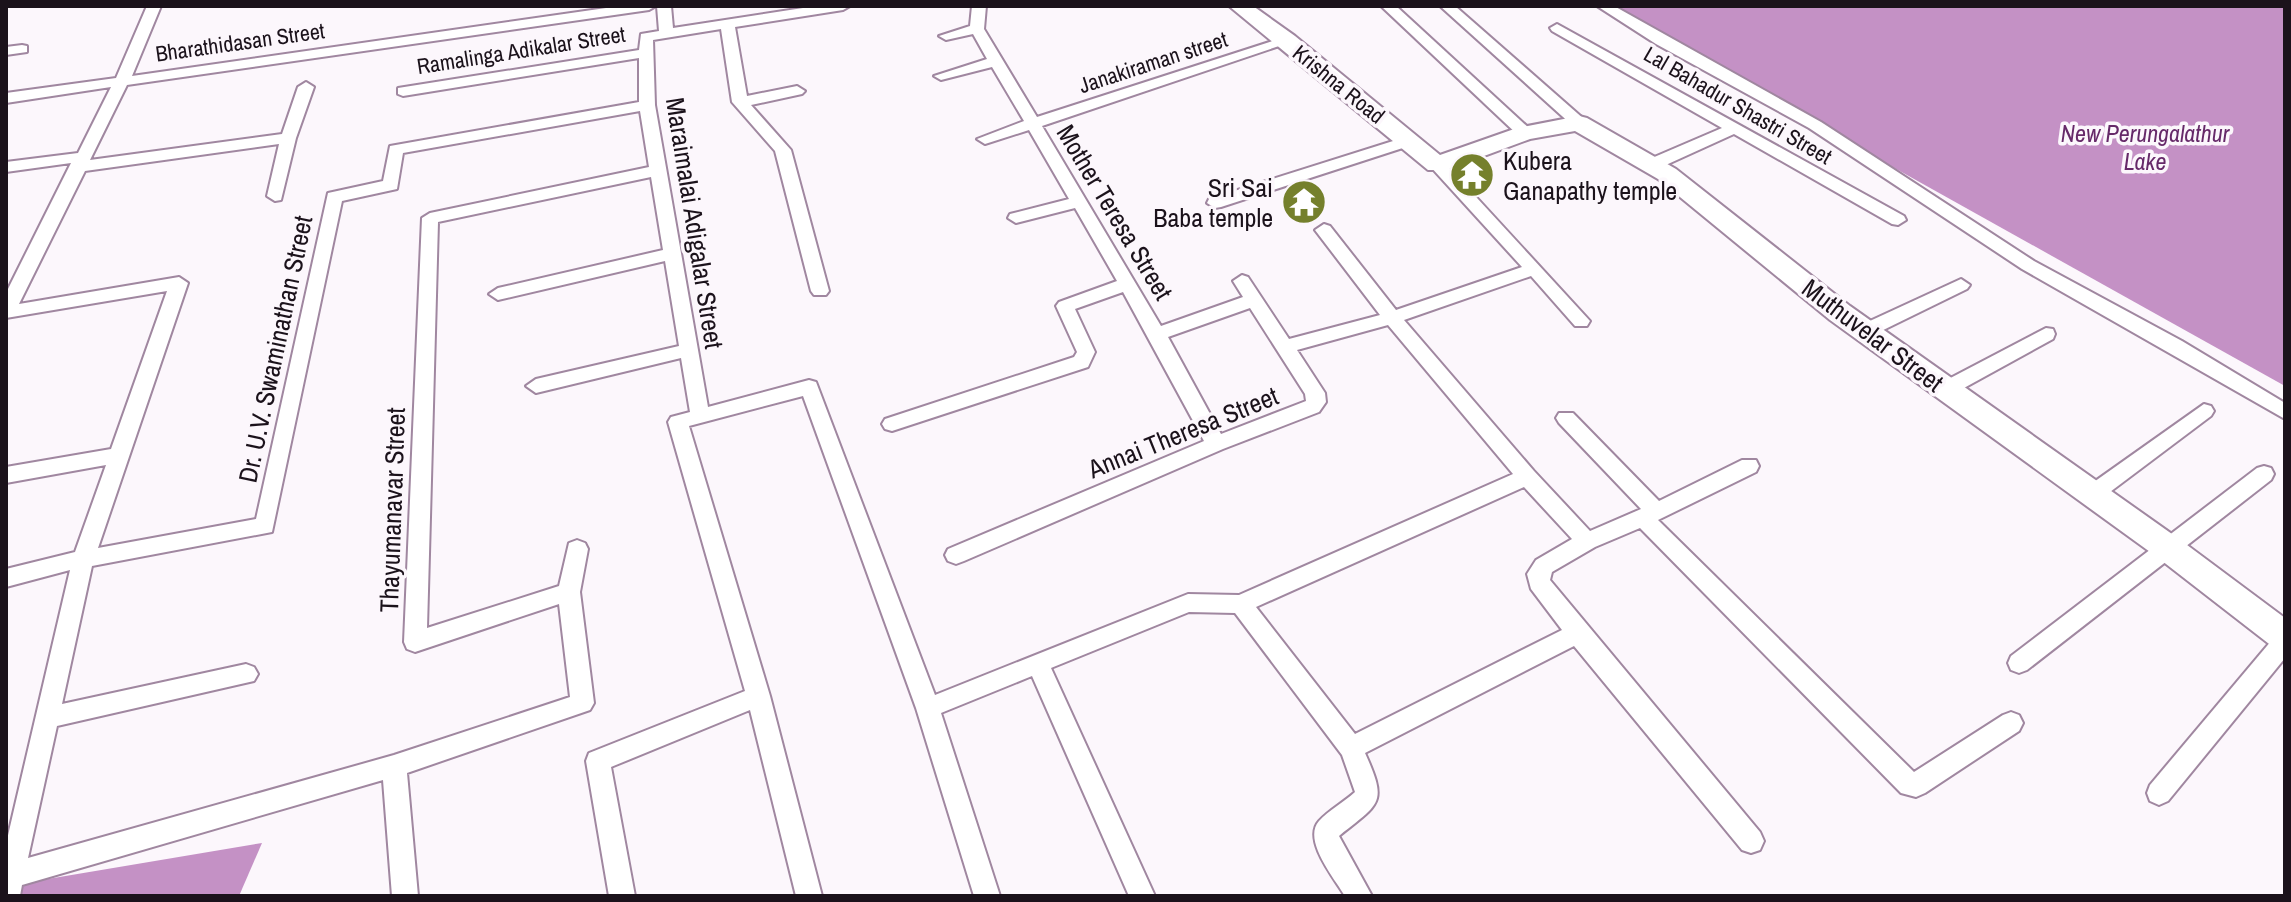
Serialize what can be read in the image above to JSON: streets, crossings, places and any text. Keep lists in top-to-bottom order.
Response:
{
  "streets": {
    "street": [
      "Bharathidasan Street",
      "Ramalinga Adikalar Street",
      "Janakiraman street",
      "Krishna Road",
      "Lal Bahadur Shastri Street",
      "Mother Teresa Street",
      "Maraimalai Adigalar Street",
      "Muthuvelar Street",
      "Dr. U.V. Swaminathan Street",
      "Annai Theresa Street",
      "Thayumanavar Street"
    ]
  },
  "crossings": [
    ["Ramalinga Adikalar Street", "Maraimalai Adigalar Street"],
    ["Janakiraman street", "Krishna Road"],
    ["Janakiraman street", "Mother Teresa Street"],
    ["Mother Teresa Street", "Annai Theresa Street"],
    ["Maraimalai Adigalar Street", "Dr. U.V. Swaminathan Street"],
    ["Maraimalai Adigalar Street", "Thayumanavar Street"]
  ],
  "water": ["New Perungalathur Lake"],
  "places": {
    "temple": ["Kubera Ganapathy temple", "Sri Sai Baba temple"]
  }
}
